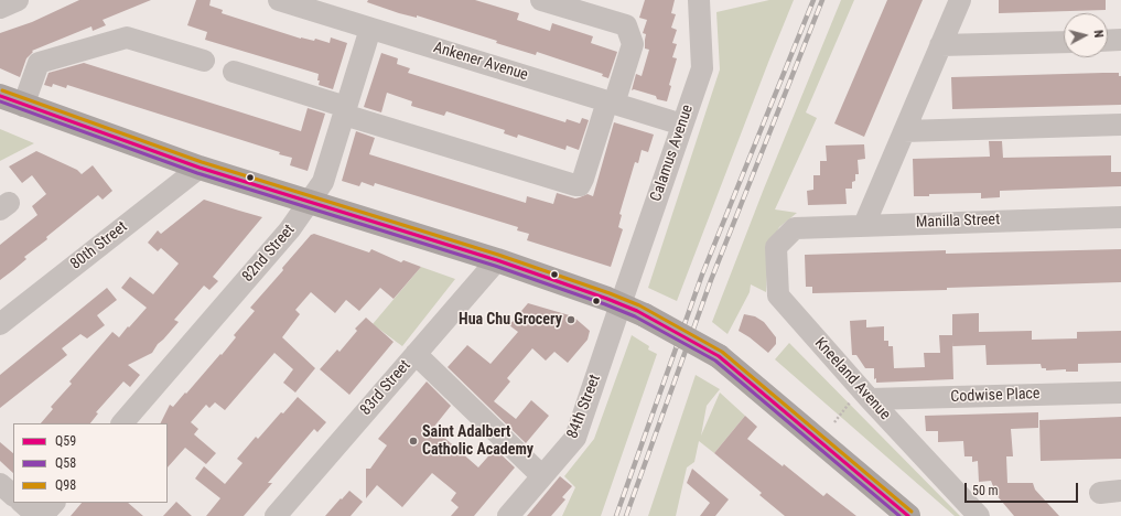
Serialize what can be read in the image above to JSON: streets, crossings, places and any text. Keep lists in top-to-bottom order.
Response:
{
  "streets": {
    "street": [
      "Ankener Avenue",
      "Calamus Avenue",
      "Manilla Street",
      "80th Street",
      "82nd Street",
      "Kneeland Avenue",
      "83rd Street",
      "Codwise Place",
      "84th Street"
    ]
  },
  "crossings": [
    ["Ankener Avenue", "Calamus Avenue"],
    ["Ankener Avenue", "82nd Street"],
    ["Calamus Avenue", "84th Street"],
    ["Manilla Street", "Kneeland Avenue"],
    ["Kneeland Avenue", "Codwise Place"]
  ],
  "places": ["Hua Chu Grocery", "Saint Adalbert Catholic Academy"],
  "lines": ["transit line Q98", "transit line Q59", "transit line Q58"],
  "legend": ["Q59", "Q58", "Q98"],
  "scale_bar": "50 m",
  "north": "right"
}
